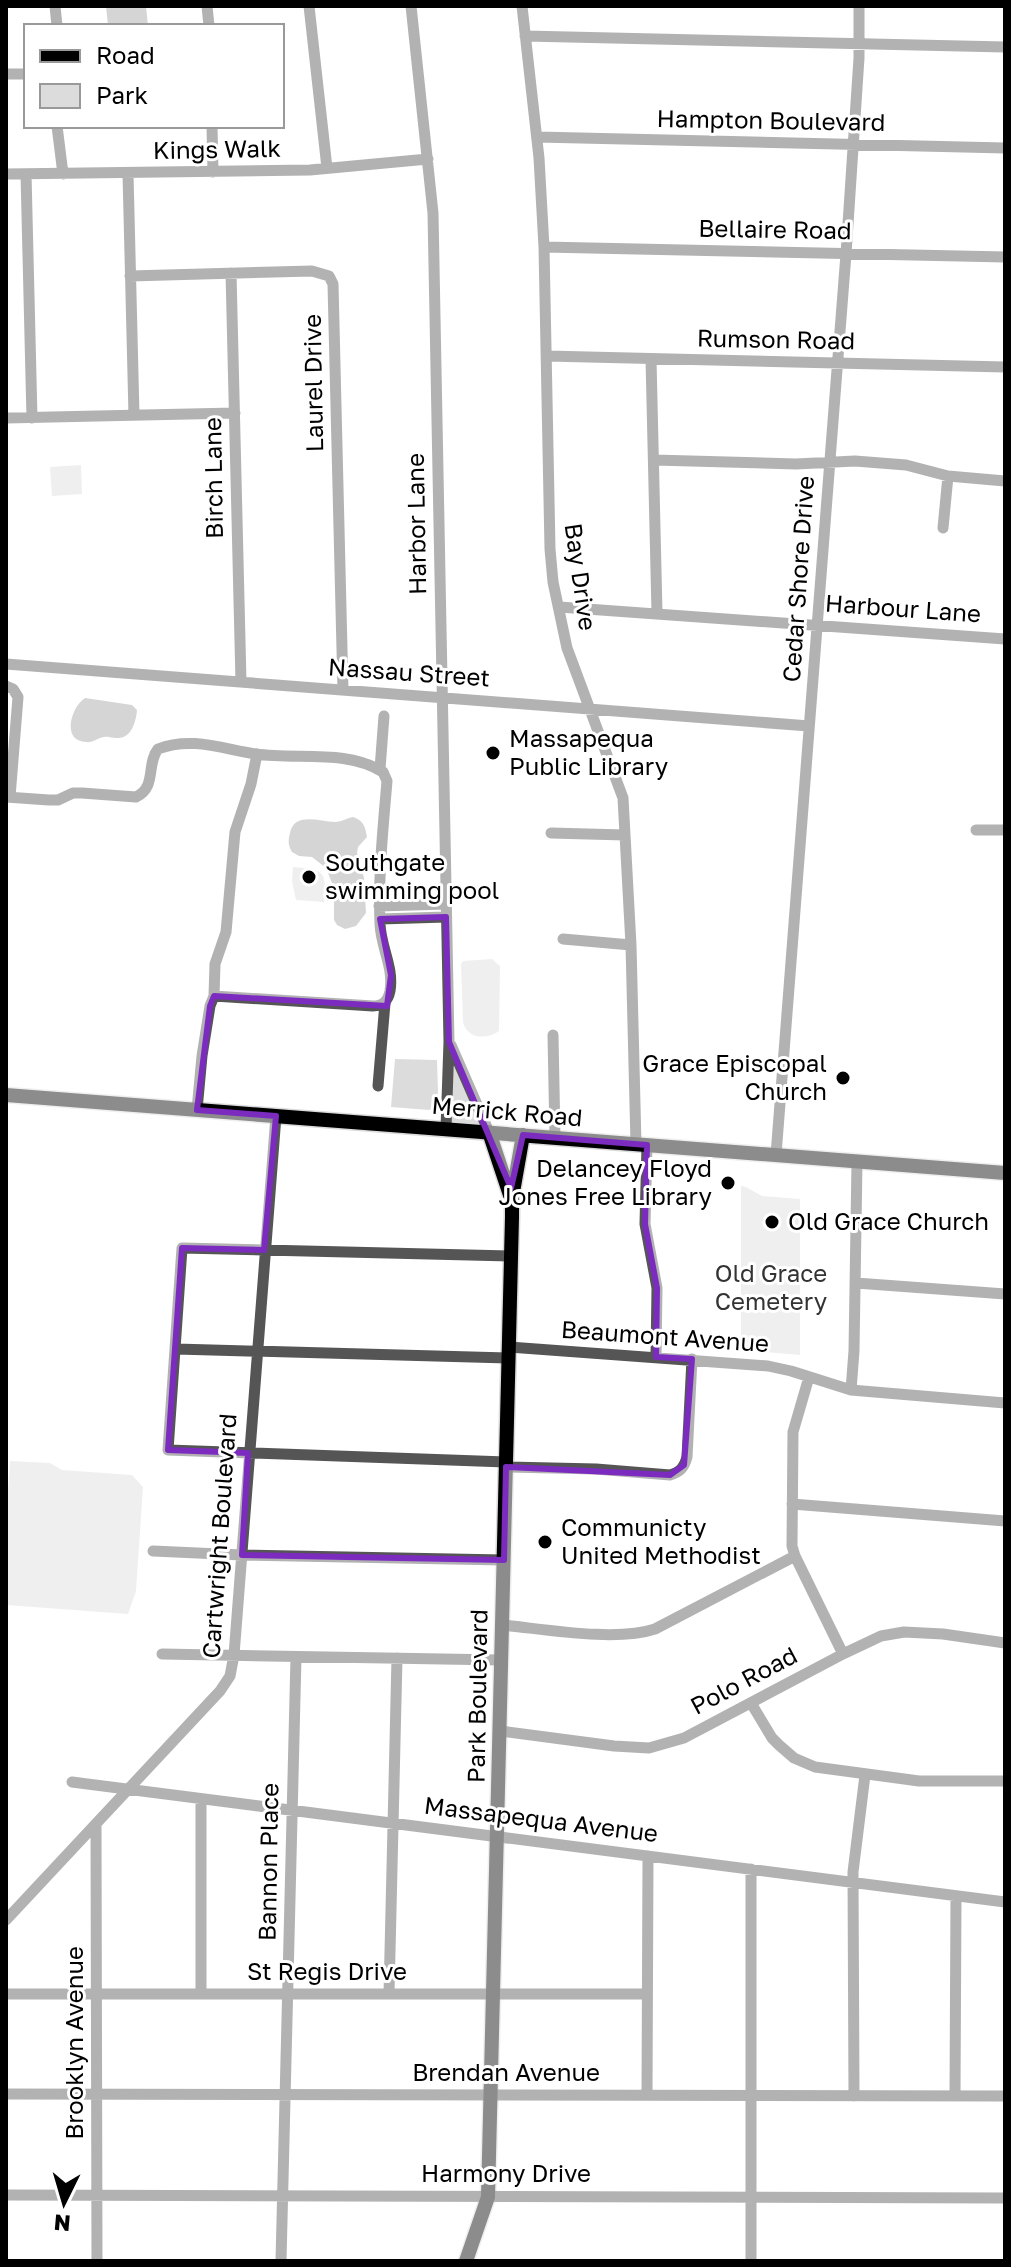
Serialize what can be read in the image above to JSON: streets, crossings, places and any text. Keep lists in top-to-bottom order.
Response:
{
  "streets": {
    "main road": ["Merrick Road", "Park Boulevard"],
    "street": [
      "Hampton Boulevard",
      "Kings Walk",
      "Bellaire Road",
      "Rumson Road",
      "Laurel Drive",
      "Birch Lane",
      "Harbor Lane",
      "Bay Drive",
      "Cedar Shore Drive",
      "Harbour Lane",
      "Nassau Street",
      "Beaumont Avenue",
      "Cartwright Boulevard",
      "Polo Road",
      "Massapequa Avenue",
      "Bannon Place",
      "St Regis Drive",
      "Brooklyn Avenue",
      "Brendan Avenue",
      "Harmony Drive"
    ]
  },
  "crossings": [
    ["Hampton Boulevard", "Bay Drive"],
    ["Hampton Boulevard", "Cedar Shore Drive"],
    ["Kings Walk", "Harbor Lane"],
    ["Bellaire Road", "Bay Drive"],
    ["Bellaire Road", "Cedar Shore Drive"],
    ["Rumson Road", "Bay Drive"],
    ["Rumson Road", "Cedar Shore Drive"],
    ["Laurel Drive", "Birch Lane"],
    ["Laurel Drive", "Nassau Street"],
    ["Birch Lane", "Nassau Street"],
    ["Harbor Lane", "Nassau Street"],
    ["Harbor Lane", "Merrick Road"],
    ["Harbor Lane", "Park Boulevard"],
    ["Bay Drive", "Harbour Lane"],
    ["Bay Drive", "Nassau Street"],
    ["Bay Drive", "Merrick Road"],
    ["Bay Drive", "Beaumont Avenue"],
    ["Cedar Shore Drive", "Harbour Lane"],
    ["Cedar Shore Drive", "Nassau Street"],
    ["Cedar Shore Drive", "Merrick Road"],
    ["Merrick Road", "Cartwright Boulevard"],
    ["Merrick Road", "Park Boulevard"],
    ["Beaumont Avenue", "Cartwright Boulevard"],
    ["Beaumont Avenue", "Park Boulevard"],
    ["Cartwright Boulevard", "Massapequa Avenue"],
    ["Cartwright Boulevard", "Brooklyn Avenue"],
    ["Polo Road", "Park Boulevard"],
    ["Park Boulevard", "Massapequa Avenue"],
    ["Park Boulevard", "St Regis Drive"],
    ["Park Boulevard", "Brendan Avenue"],
    ["Park Boulevard", "Harmony Drive"],
    ["Massapequa Avenue", "Bannon Place"],
    ["Bannon Place", "St Regis Drive"],
    ["Bannon Place", "Brendan Avenue"],
    ["Bannon Place", "Harmony Drive"],
    ["St Regis Drive", "Brooklyn Avenue"],
    ["Brooklyn Avenue", "Brendan Avenue"],
    ["Brooklyn Avenue", "Harmony Drive"]
  ],
  "parks": ["Old Grace Cemetery"],
  "places": [
    "Massapequa Public Library",
    "Southgate swimming pool",
    "Grace Episcopal Church",
    "Delancey Floyd Jones Free Library",
    "Old Grace Church",
    "Communicty United Methodist"
  ],
  "legend": ["Road", "Park"],
  "north": "bottom"
}
